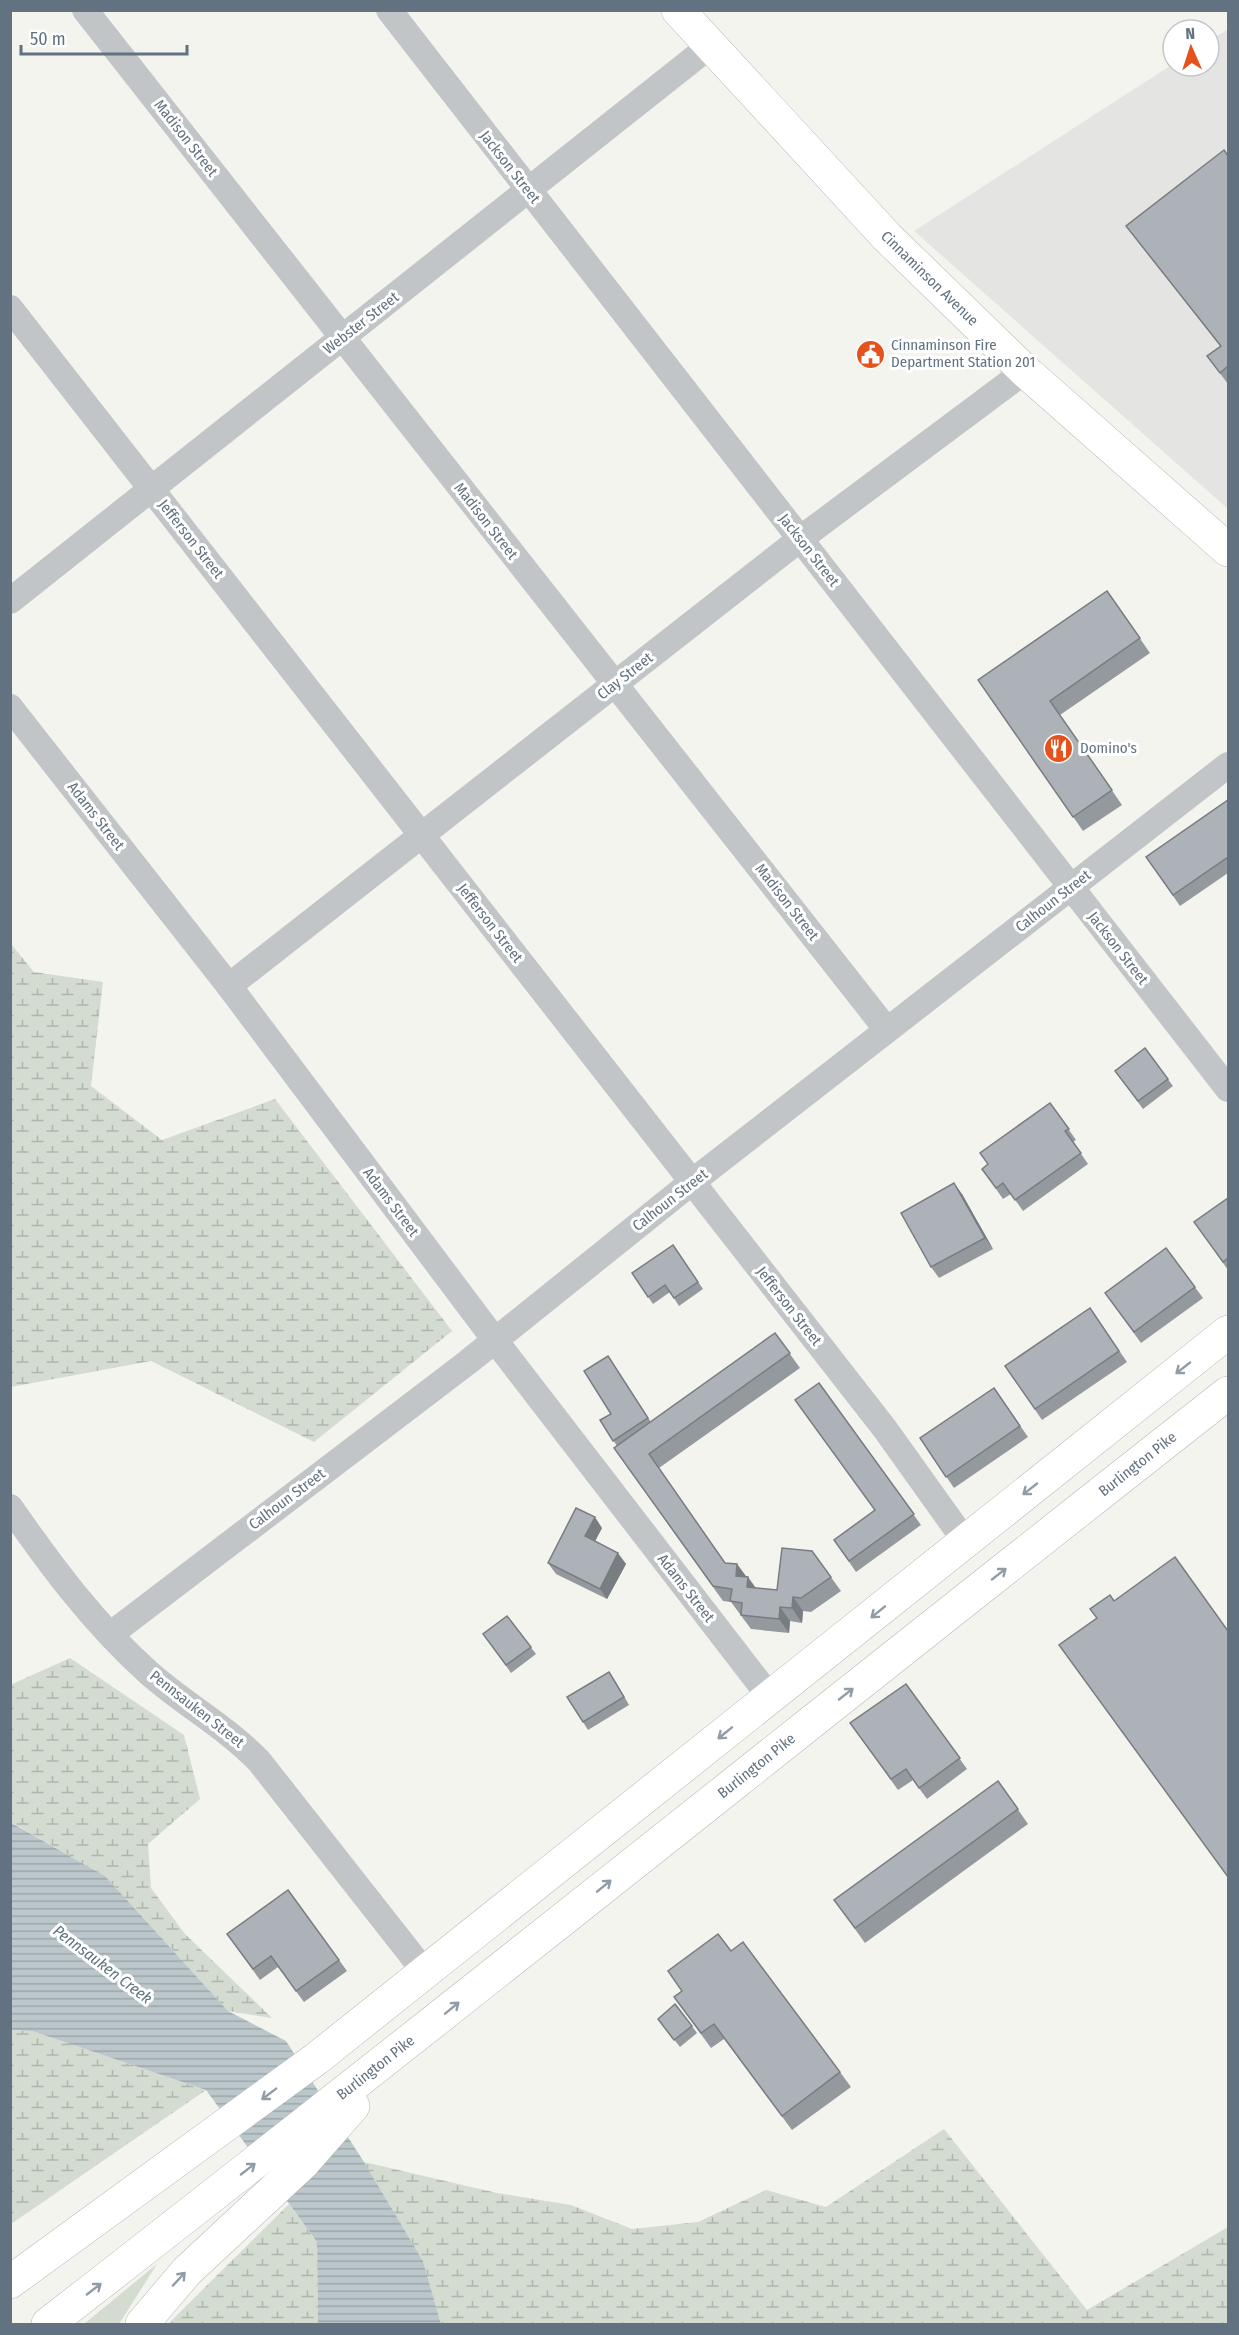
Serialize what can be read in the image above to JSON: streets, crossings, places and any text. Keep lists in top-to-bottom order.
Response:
{
  "streets": {
    "main road": ["Cinnaminson Avenue", "Burlington Pike"],
    "street": [
      "Madison Street",
      "Jackson Street",
      "Webster Street",
      "Jefferson Street",
      "Clay Street",
      "Adams Street",
      "Calhoun Street",
      "Pennsauken Street"
    ]
  },
  "crossings": [
    ["Madison Street", "Webster Street"],
    ["Madison Street", "Clay Street"],
    ["Madison Street", "Calhoun Street"],
    ["Jackson Street", "Webster Street"],
    ["Jackson Street", "Clay Street"],
    ["Jackson Street", "Calhoun Street"],
    ["Cinnaminson Avenue", "Webster Street"],
    ["Cinnaminson Avenue", "Clay Street"],
    ["Webster Street", "Jefferson Street"],
    ["Jefferson Street", "Clay Street"],
    ["Jefferson Street", "Calhoun Street"],
    ["Clay Street", "Adams Street"],
    ["Adams Street", "Calhoun Street"],
    ["Calhoun Street", "Pennsauken Street"]
  ],
  "water": ["Pennsauken Creek"],
  "places": {
    "public building": ["Cinnaminson Fire Department Station 201"],
    "restaurant": ["Domino's"]
  },
  "scale_bar": "50 m",
  "north": "top"
}
